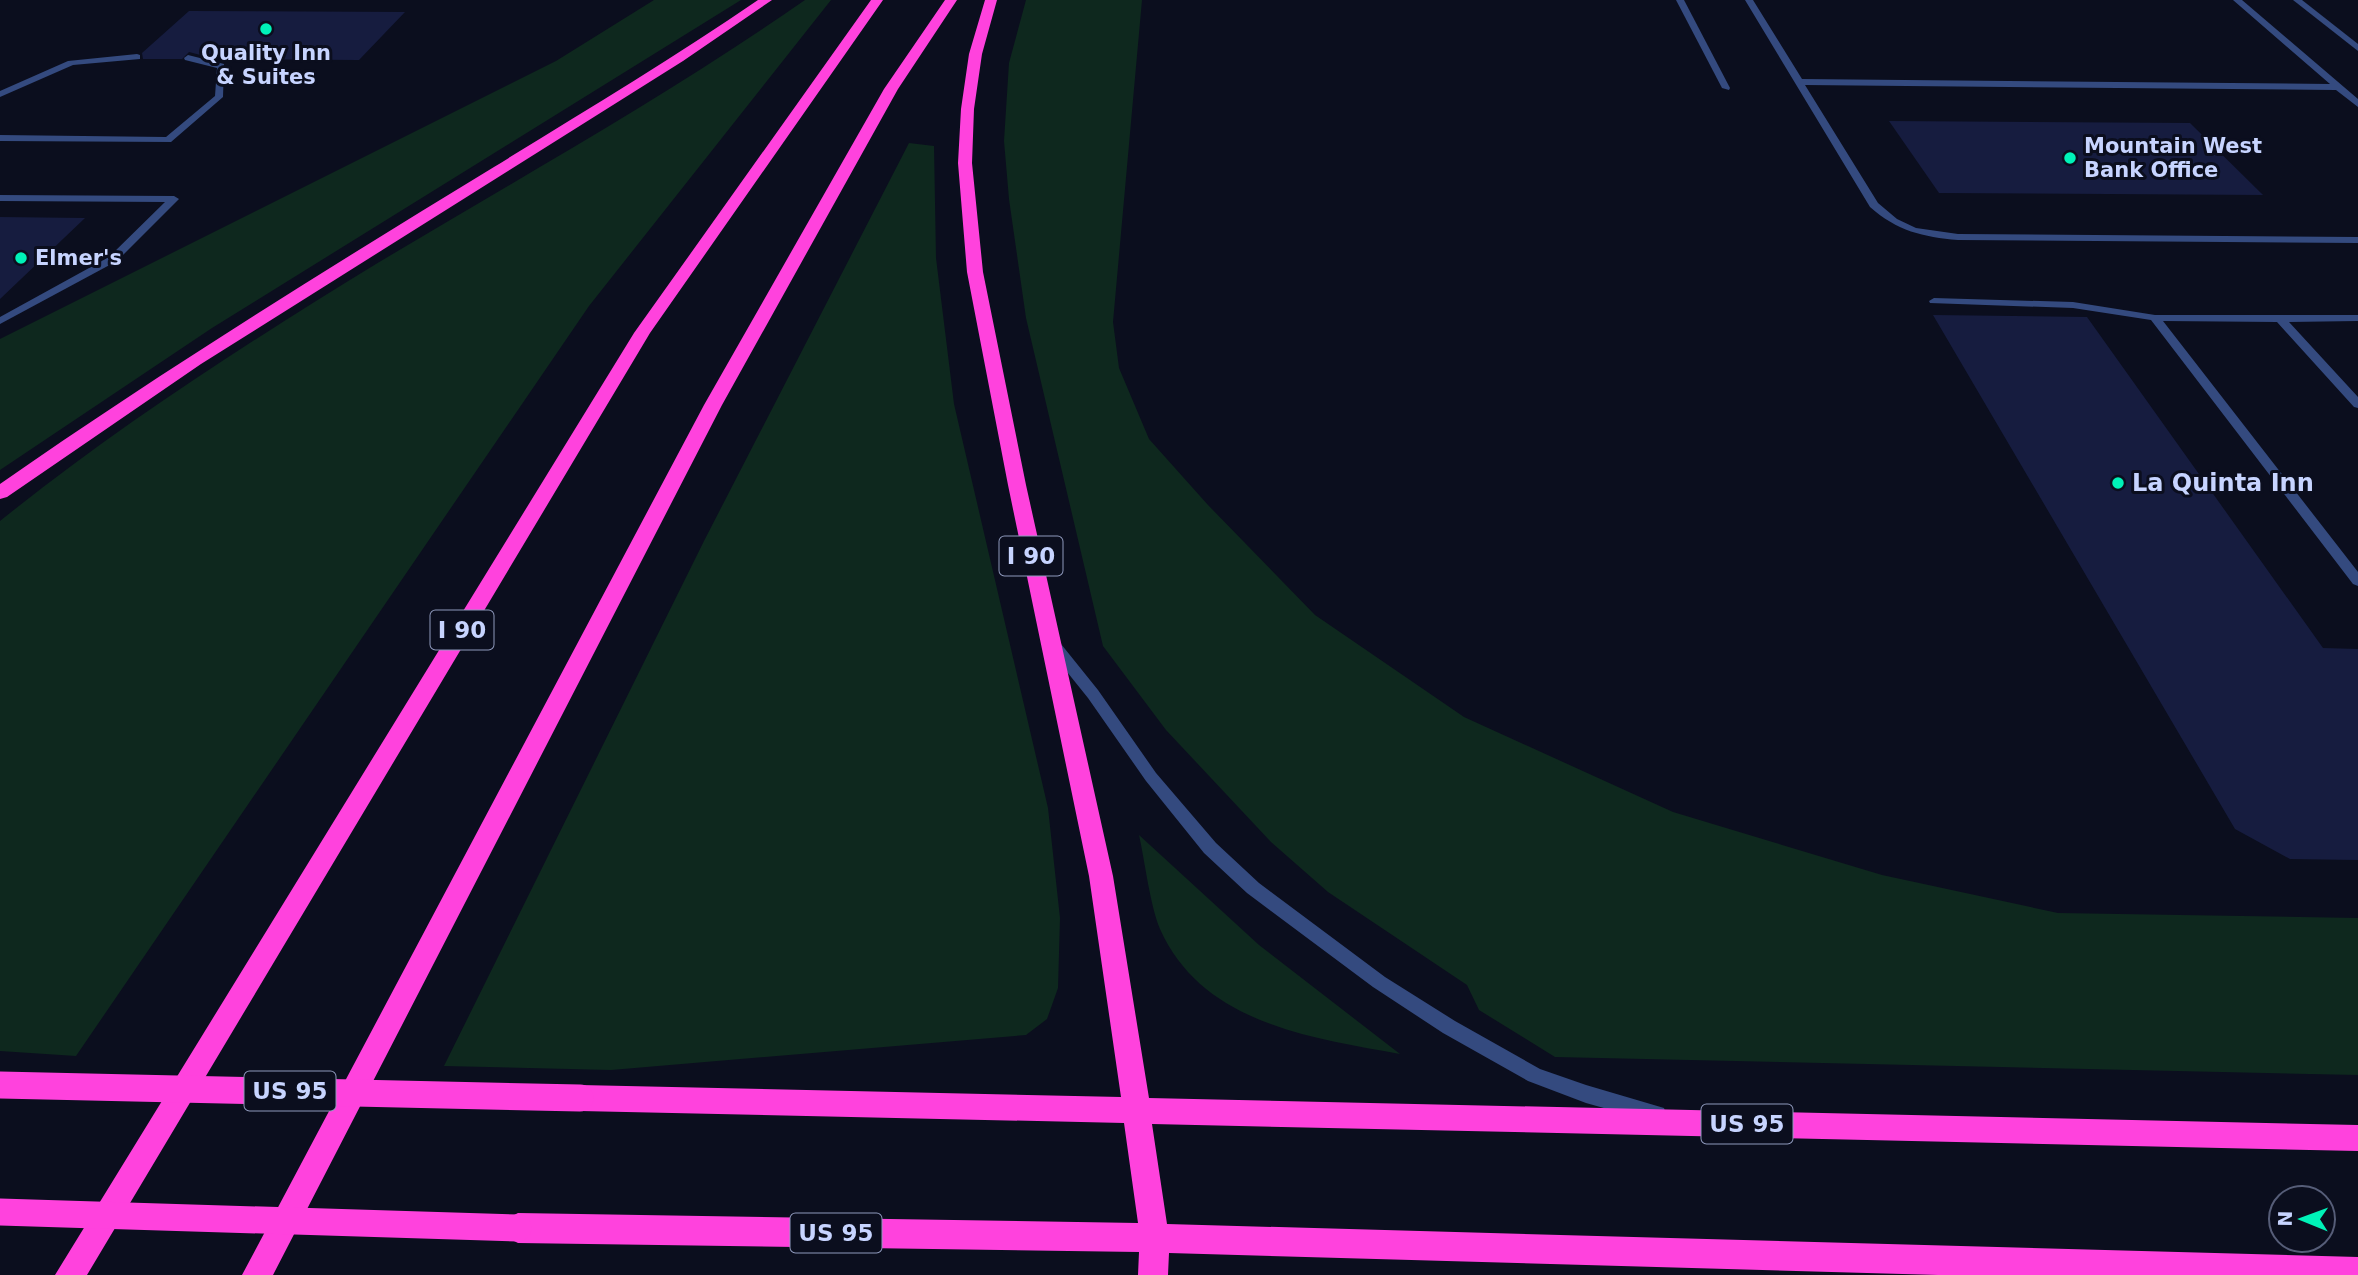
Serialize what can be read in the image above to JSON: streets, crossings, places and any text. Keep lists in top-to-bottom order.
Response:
{
  "streets": {
    "highway": ["I 90", "US 95"]
  },
  "crossings": [
    ["I 90", "US 95"]
  ],
  "places": [
    "Quality Inn & Suites",
    "Mountain West Bank Office",
    "Elmer's",
    "La Quinta Inn"
  ],
  "north": "left"
}
